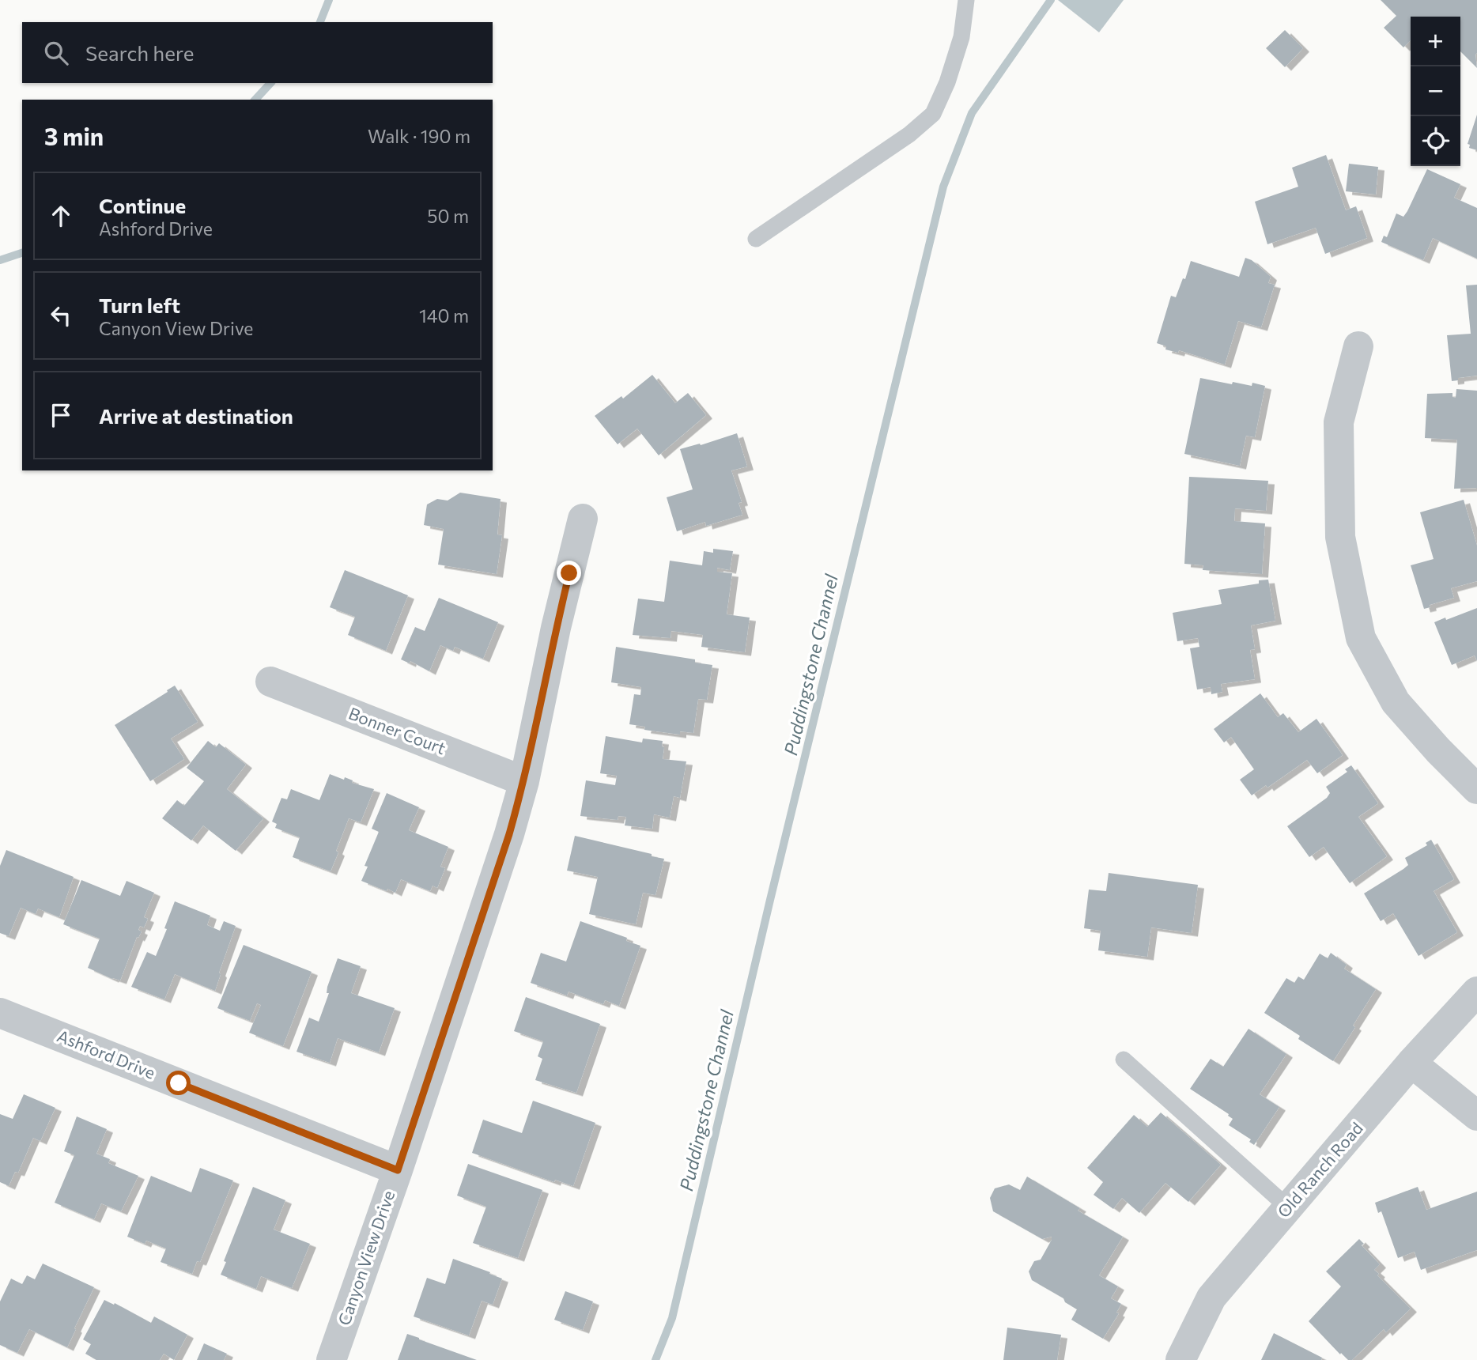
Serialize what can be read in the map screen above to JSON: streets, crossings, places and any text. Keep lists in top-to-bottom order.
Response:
{
  "streets": {
    "street": [
      "Bonner Court",
      "Ashford Drive",
      "Old Ranch Road",
      "Canyon View Drive"
    ]
  },
  "crossings": [
    ["Bonner Court", "Canyon View Drive"],
    ["Ashford Drive", "Canyon View Drive"]
  ],
  "water": ["Puddingstone Channel"],
  "page": {
    "map_buttons": ["+", "−"],
    "search": "Search here",
    "heading": ["3 min", "Walk · 190 m"],
    "list": [
      ["Continue", "Ashford Drive", "50 m"],
      ["Turn left", "Canyon View Drive", "140 m"],
      "Arrive at destination"
    ]
  }
}
